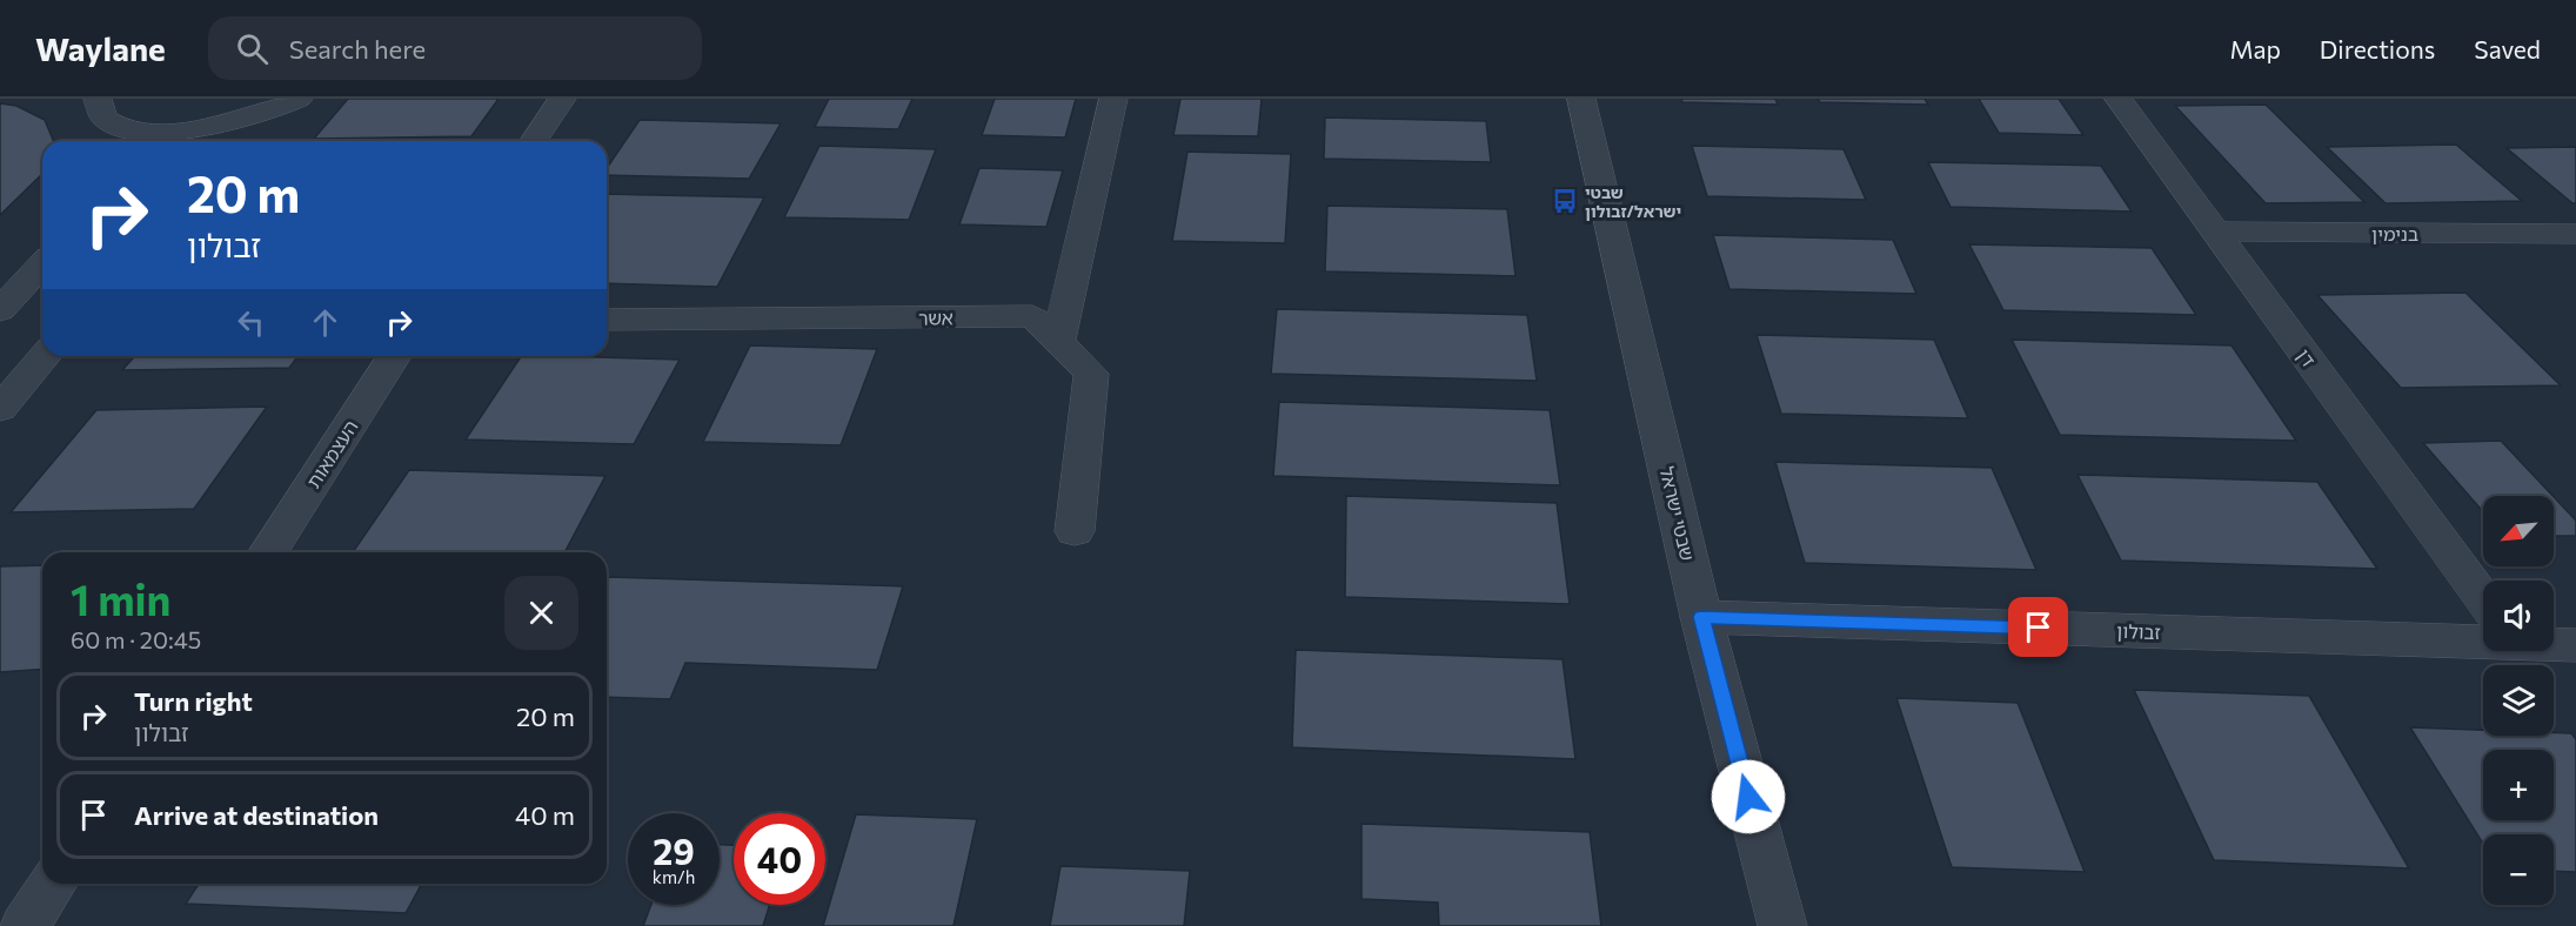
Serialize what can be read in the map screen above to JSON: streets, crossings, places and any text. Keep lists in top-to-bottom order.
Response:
{
  "streets": {
    "street": [
      "בנימין",
      "אשר",
      "דן",
      "העצמאות",
      "שבטי ישראל",
      "זבולון"
    ]
  },
  "crossings": [
    ["בנימין", "דן"],
    ["שבטי ישראל", "זבולון"]
  ],
  "places": {
    "bus stop": ["שבטי ישראל/זבולון"]
  },
  "north": "bottom left",
  "page": {
    "header": "Waylane",
    "search": "Search here",
    "nav": ["Map", "Directions", "Saved"],
    "turn": ["20 m", "זבולון"],
    "map_buttons": ["+", "−"],
    "heading": ["1 min", "60 m · 20:45"],
    "list": [
      {
        "name": "Turn right",
        "note": "זבולון",
        "value": "20 m"
      },
      {
        "name": "Arrive at destination",
        "value": "40 m"
      }
    ],
    "speed": "29 km/h",
    "limit": "40"
  }
}
